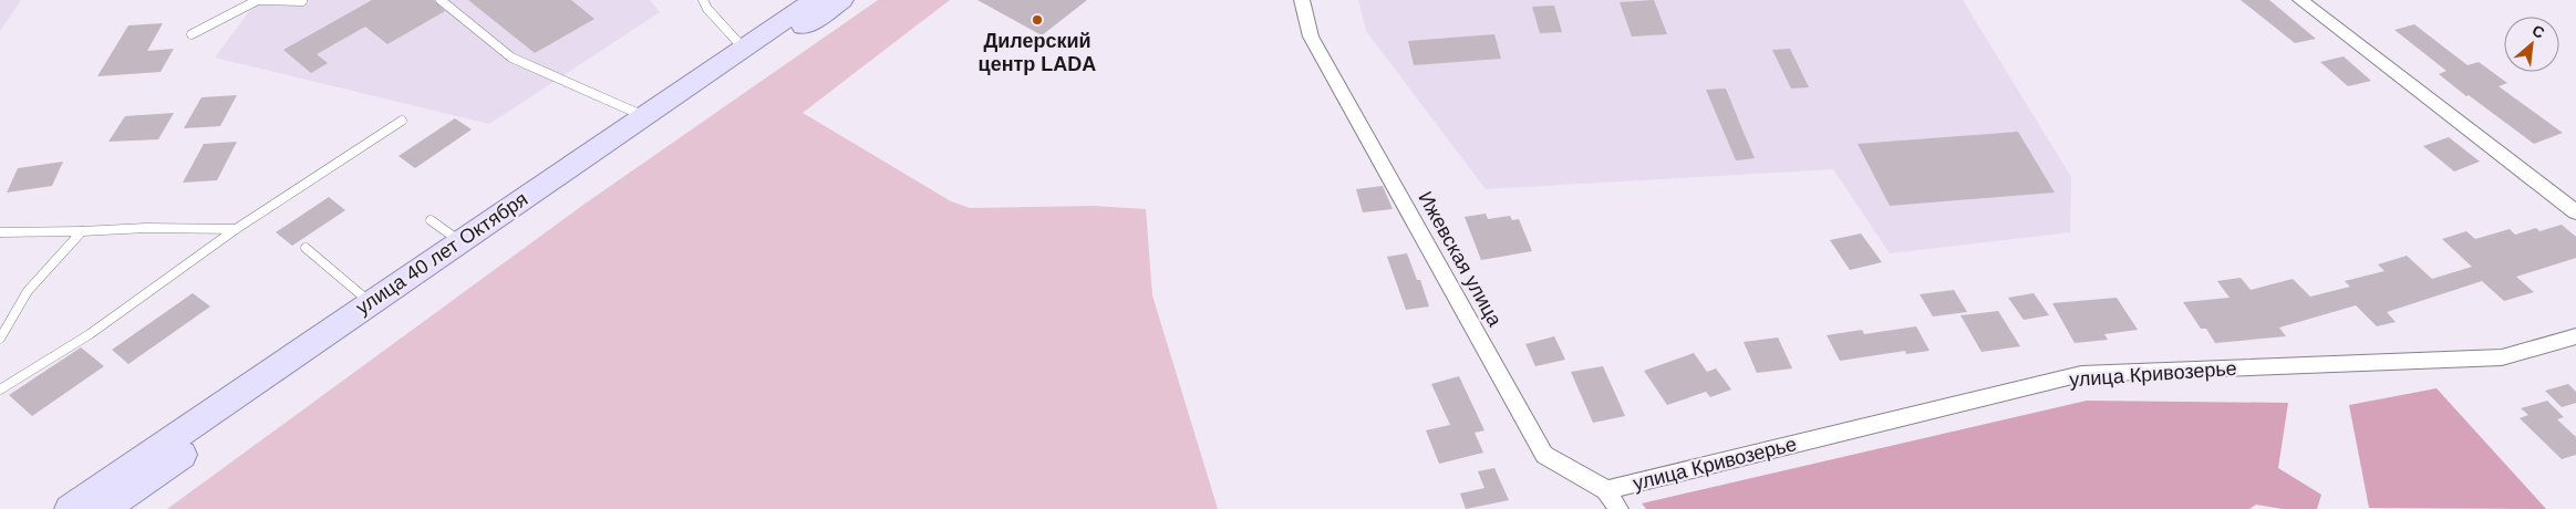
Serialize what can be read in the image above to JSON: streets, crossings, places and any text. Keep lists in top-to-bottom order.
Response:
{
  "streets": {
    "main road": ["улица 40 лет Октября"],
    "street": ["Ижевская улица", "улица Кривозерье"]
  },
  "crossings": [
    ["Ижевская улица", "улица Кривозерье"]
  ],
  "places": ["Дилерский центр LADA"],
  "north": "top right"
}
